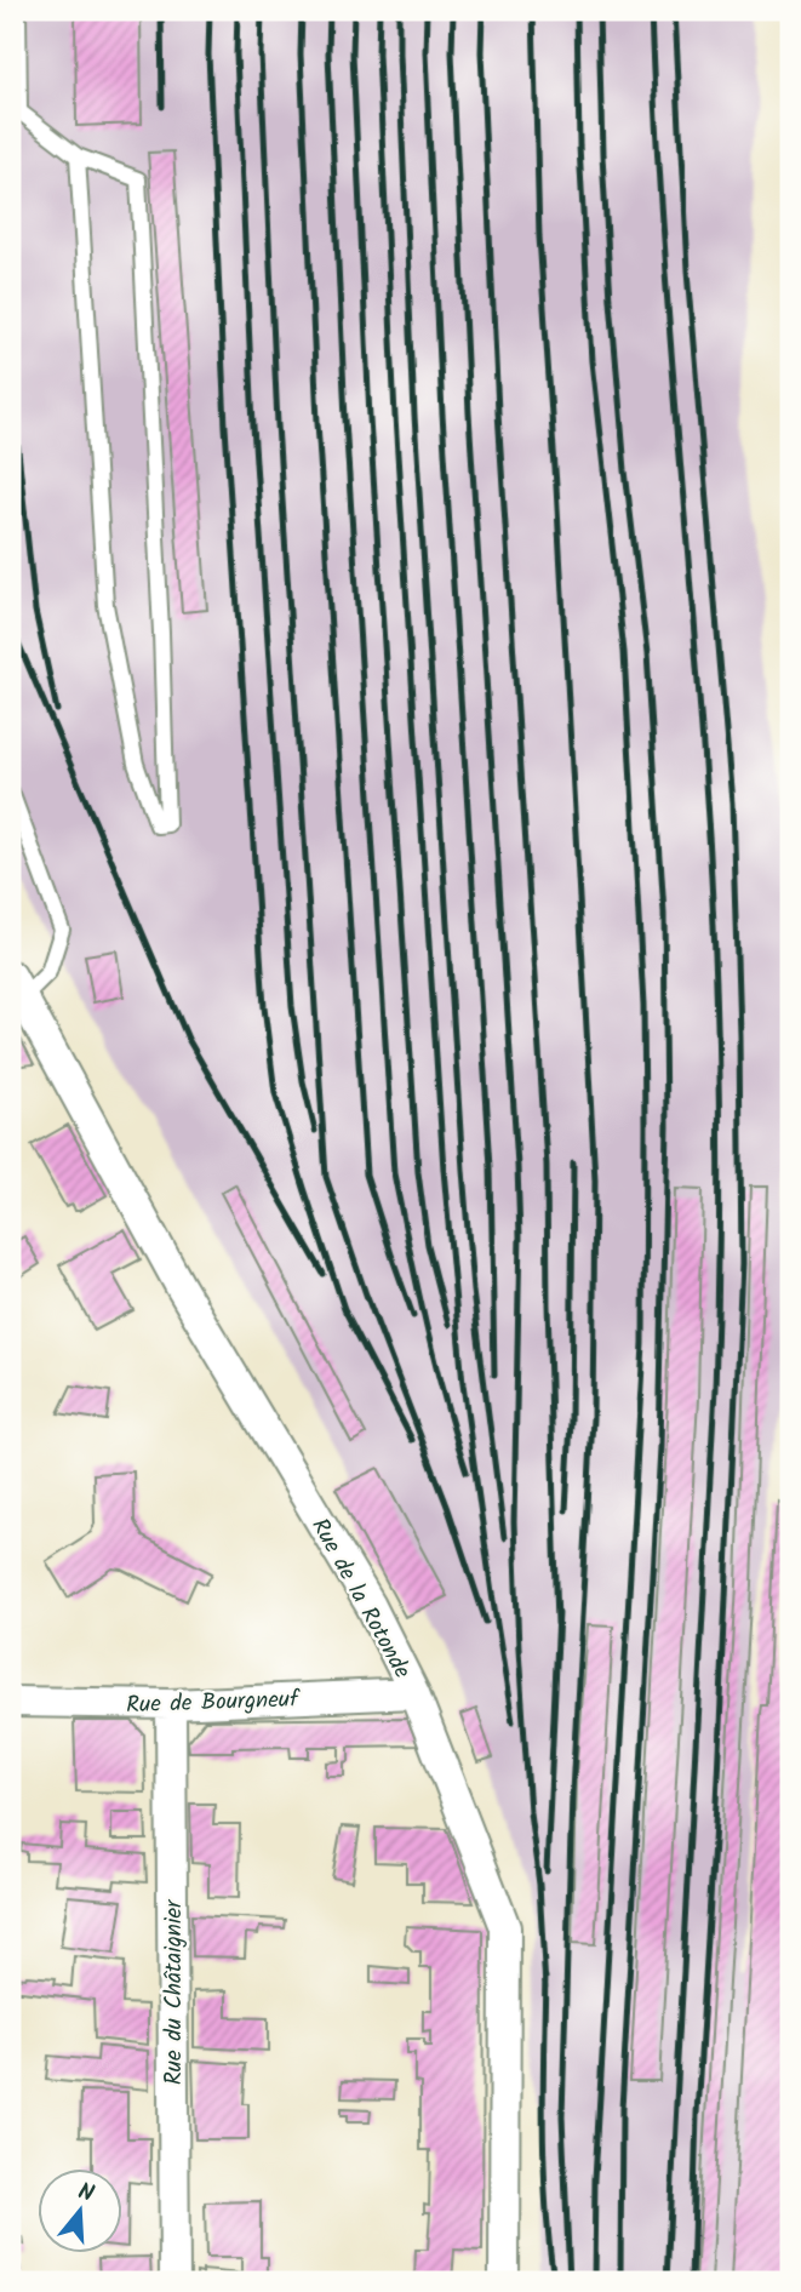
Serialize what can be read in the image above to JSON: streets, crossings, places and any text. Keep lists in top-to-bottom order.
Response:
{
  "streets": {
    "street": ["Rue de la Rotonde", "Rue de Bourgneuf", "Rue du Châtaignier"]
  },
  "crossings": [
    ["Rue de la Rotonde", "Rue de Bourgneuf"],
    ["Rue de Bourgneuf", "Rue du Châtaignier"]
  ],
  "north": "top"
}
